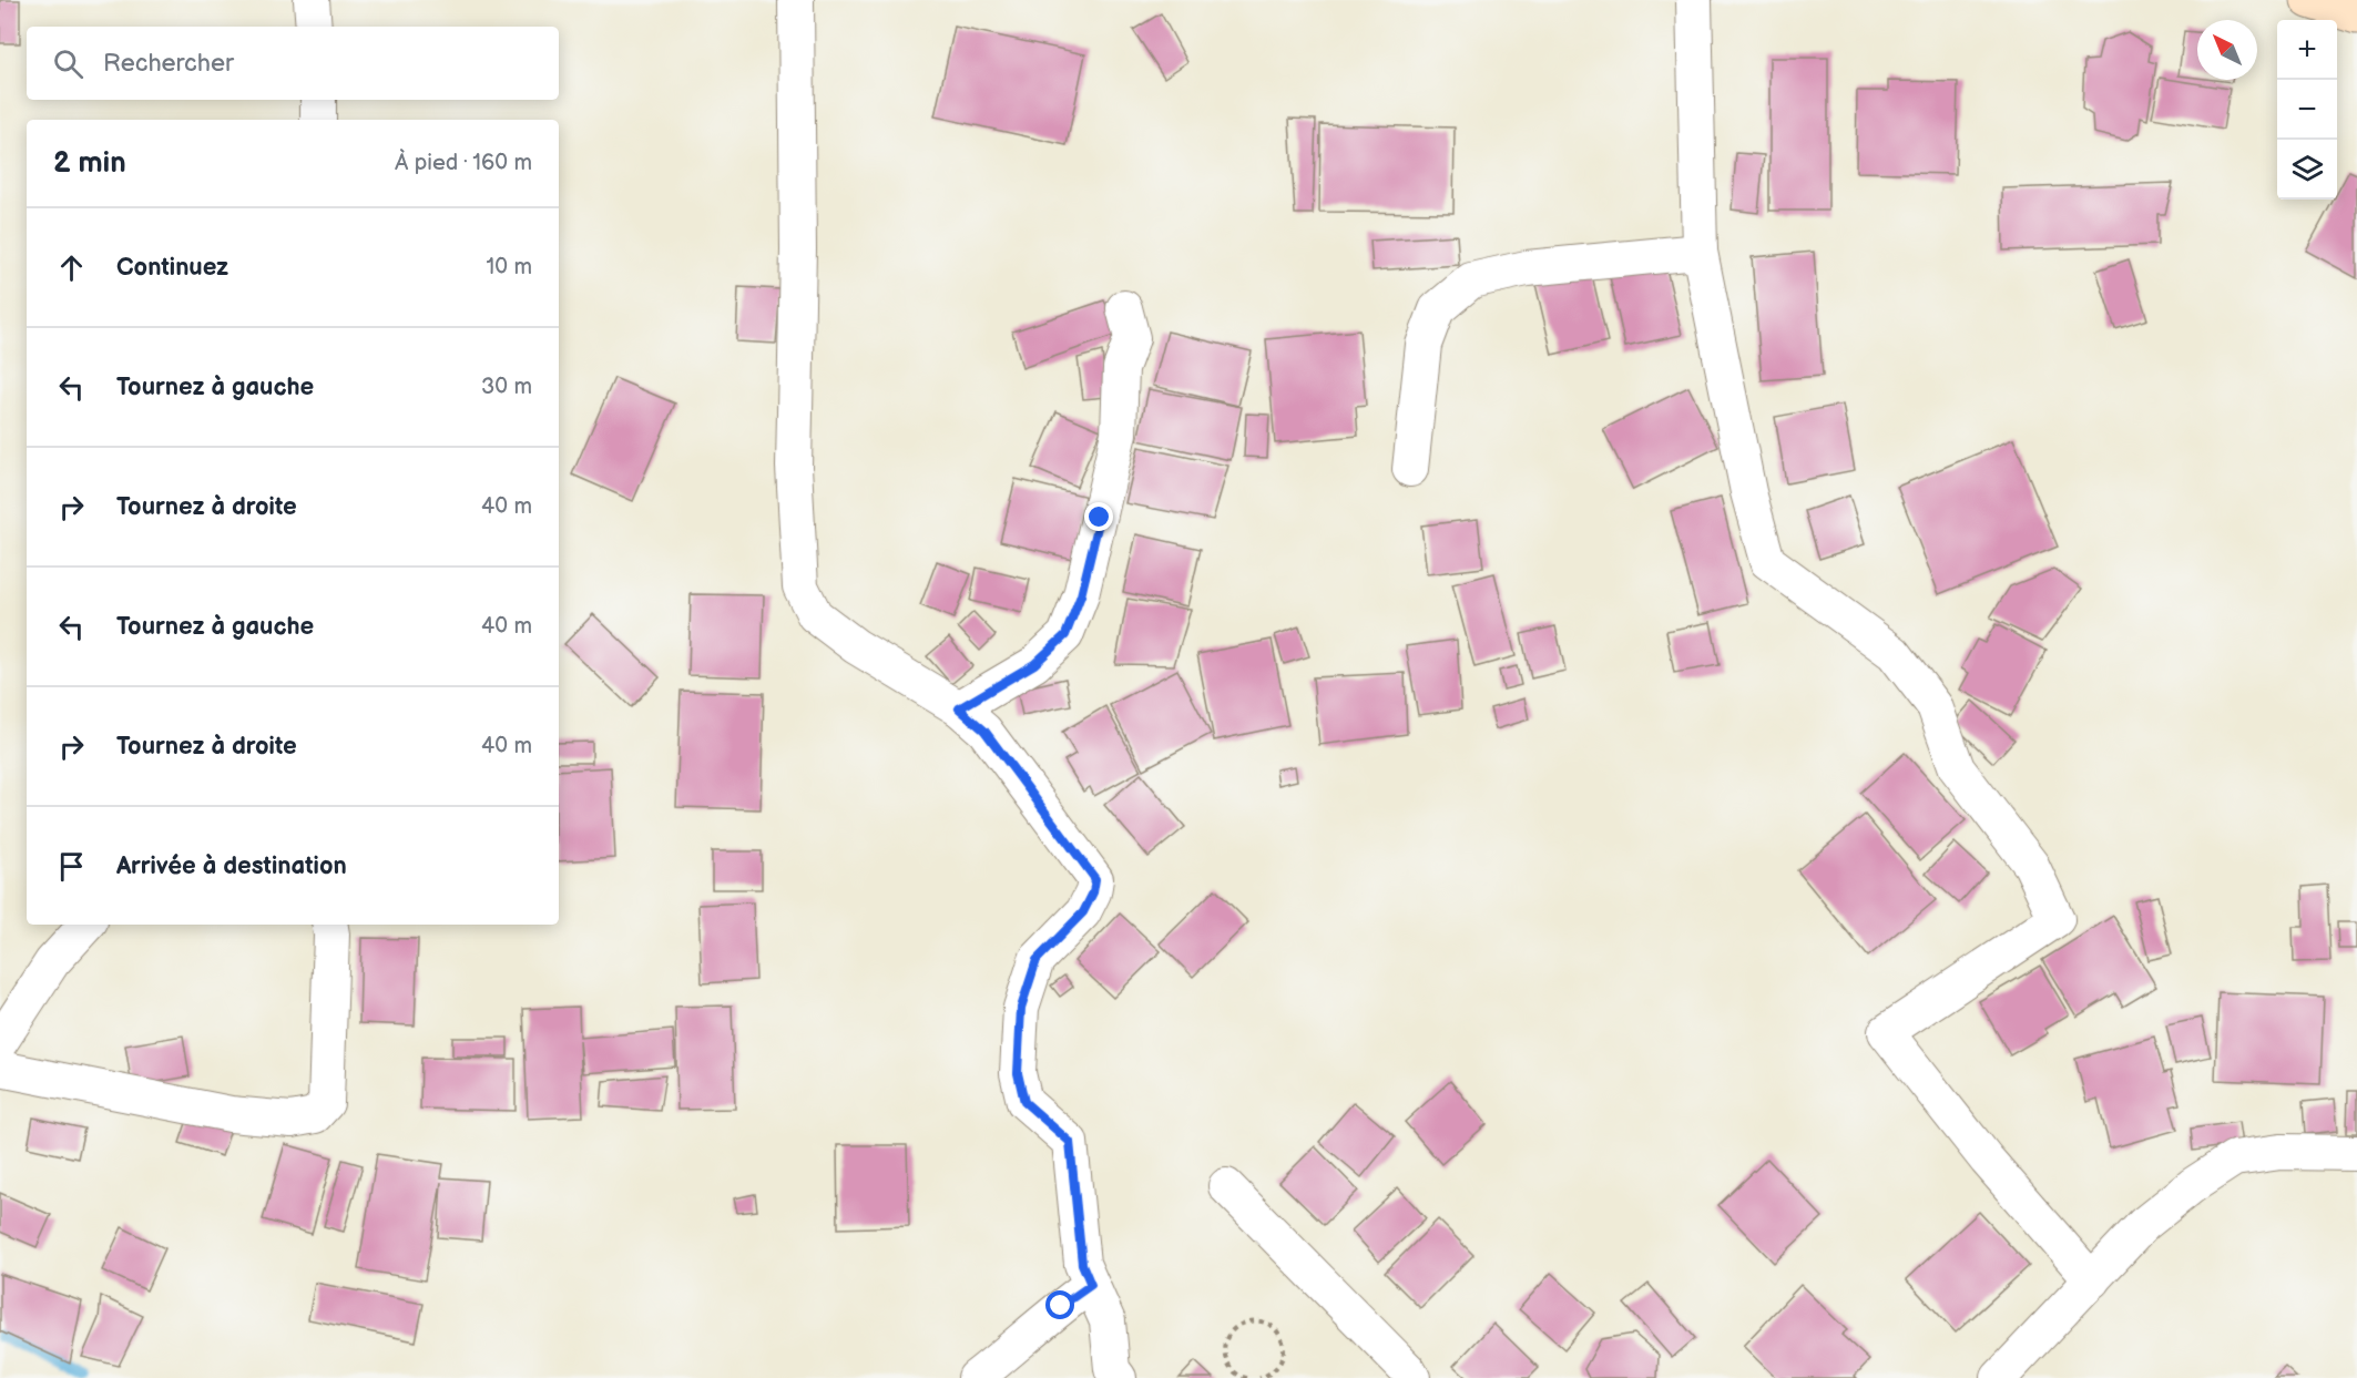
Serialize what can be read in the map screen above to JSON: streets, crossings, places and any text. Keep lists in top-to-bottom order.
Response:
{
  "north": "top left",
  "page": {
    "map_buttons": ["+", "−"],
    "search": "Rechercher",
    "heading": ["2 min", "À pied · 160 m"],
    "list": [
      ["Continuez", "10 m"],
      ["Tournez à gauche", "30 m"],
      ["Tournez à droite", "40 m"],
      ["Tournez à gauche", "40 m"],
      ["Tournez à droite", "40 m"],
      "Arrivée à destination"
    ]
  }
}
